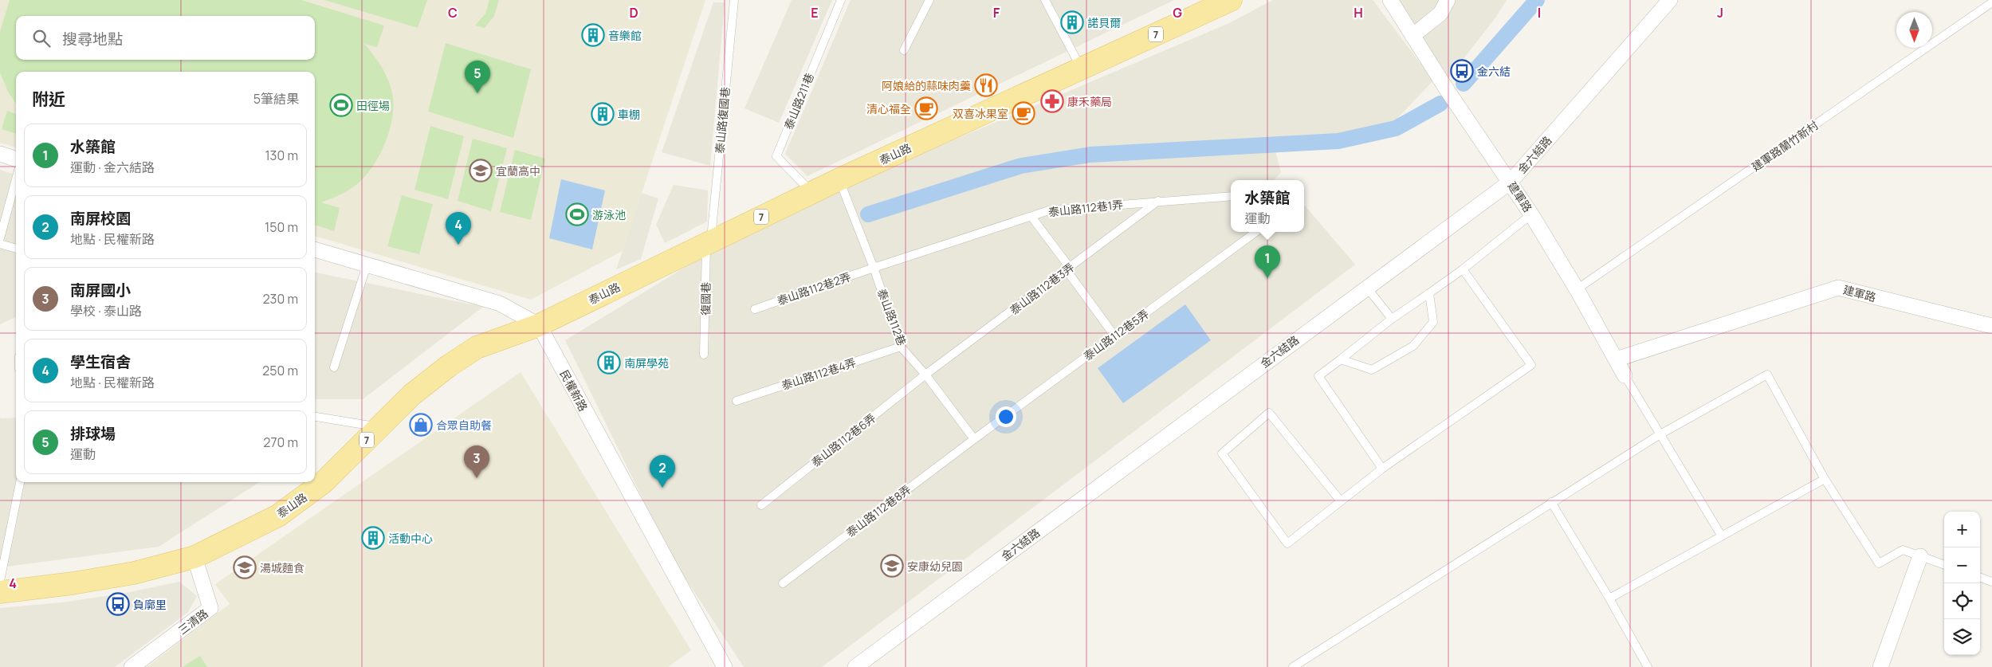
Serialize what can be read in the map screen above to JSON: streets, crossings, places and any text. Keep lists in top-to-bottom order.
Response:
{
  "streets": {
    "main road": ["7", "泰山路"],
    "street": [
      "金六結路",
      "建軍路",
      "民權新路",
      "三清路"
    ],
    "lane": [
      "泰山路211巷",
      "泰山路復國巷",
      "建軍路蘭竹新村",
      "泰山路112巷1弄",
      "泰山路112巷2弄",
      "泰山路112巷3弄",
      "復國巷",
      "泰山路112巷",
      "泰山路112巷5弄",
      "泰山路112巷4弄",
      "泰山路112巷6弄",
      "泰山路112巷8弄"
    ]
  },
  "crossings": [
    ["泰山路211巷", "泰山路"],
    ["泰山路復國巷", "泰山路"],
    ["泰山路復國巷", "復國巷"],
    ["建軍路蘭竹新村", "建軍路"],
    ["泰山路", "復國巷"],
    ["泰山路", "泰山路112巷"],
    ["泰山路", "民權新路"],
    ["泰山路", "三清路"],
    ["金六結路", "建軍路"],
    ["泰山路112巷1弄", "泰山路112巷2弄"],
    ["泰山路112巷1弄", "泰山路112巷3弄"],
    ["泰山路112巷1弄", "泰山路112巷"],
    ["泰山路112巷2弄", "泰山路112巷"],
    ["泰山路112巷3弄", "泰山路112巷"],
    ["泰山路112巷3弄", "泰山路112巷6弄"],
    ["泰山路112巷", "泰山路112巷5弄"],
    ["泰山路112巷", "泰山路112巷4弄"],
    ["泰山路112巷", "泰山路112巷6弄"],
    ["泰山路112巷", "泰山路112巷8弄"],
    ["泰山路112巷5弄", "泰山路112巷8弄"]
  ],
  "places": {
    "building": [
      "諾貝爾",
      "音樂館",
      "車棚",
      "南屏學苑",
      "活動中心"
    ],
    "bus stop": ["金六結", "負廓里"],
    "restaurant": ["阿娘給的蒜味肉羹"],
    "pharmacy": ["康禾藥局"],
    "sports": ["田徑場", "游泳池"],
    "cafe": ["清心福全", "双喜冰果室"],
    "school or university": ["宜蘭高中", "安康幼兒園", "湯城麵食"],
    "shop": ["合眾自助餐"]
  },
  "north": "bottom",
  "page": {
    "search": "搜尋地點",
    "pins": [
      "5",
      "4",
      "1",
      "3",
      "2"
    ],
    "heading": ["附近", "5筆結果"],
    "list": [
      {
        "mark": "1",
        "name": "水築館",
        "note": "運動 · 金六結路",
        "value": "130 m"
      },
      {
        "mark": "2",
        "name": "南屏校園",
        "note": "地點 · 民權新路",
        "value": "150 m"
      },
      {
        "mark": "3",
        "name": "南屏國小",
        "note": "學校 · 泰山路",
        "value": "230 m"
      },
      {
        "mark": "4",
        "name": "學生宿舍",
        "note": "地點 · 民權新路",
        "value": "250 m"
      },
      {
        "mark": "5",
        "name": "排球場",
        "note": "運動",
        "value": "270 m"
      }
    ],
    "popup": ["水築館", "運動"],
    "map_buttons": ["+", "−"]
  },
  "grid": {
    "columns": [
      "C",
      "D",
      "E",
      "F",
      "G",
      "H",
      "I",
      "J"
    ],
    "rows": ["4"]
  }
}
